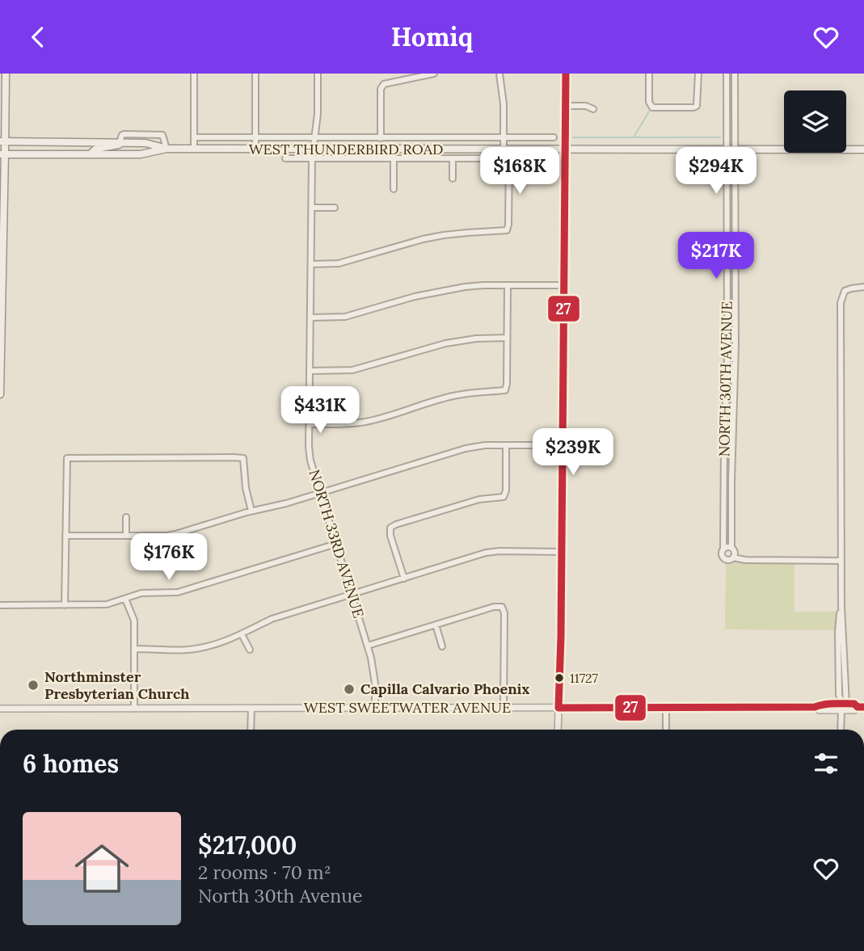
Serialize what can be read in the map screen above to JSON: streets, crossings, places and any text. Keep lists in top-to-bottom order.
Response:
{
  "streets": {
    "main road": ["WEST THUNDERBIRD ROAD"],
    "street": ["NORTH 30TH AVENUE", "NORTH 33RD AVENUE", "WEST SWEETWATER AVENUE"]
  },
  "crossings": [
    ["WEST THUNDERBIRD ROAD", "NORTH 30TH AVENUE"],
    ["WEST THUNDERBIRD ROAD", "NORTH 33RD AVENUE"],
    ["NORTH 33RD AVENUE", "WEST SWEETWATER AVENUE"]
  ],
  "places": ["11727", "Northminster Presbyterian Church", "Capilla Calvario Phoenix"],
  "lines": ["transit line 27"],
  "page": {
    "header": "Homiq",
    "price": [
      "$168K",
      "$294K",
      "$217K",
      "$431K",
      "$239K",
      "$176K"
    ],
    "heading": "6 homes",
    "list": [
      {
        "name": "$217,000",
        "note": "2 rooms · 70 m² · North 30th Avenue"
      }
    ]
  }
}
